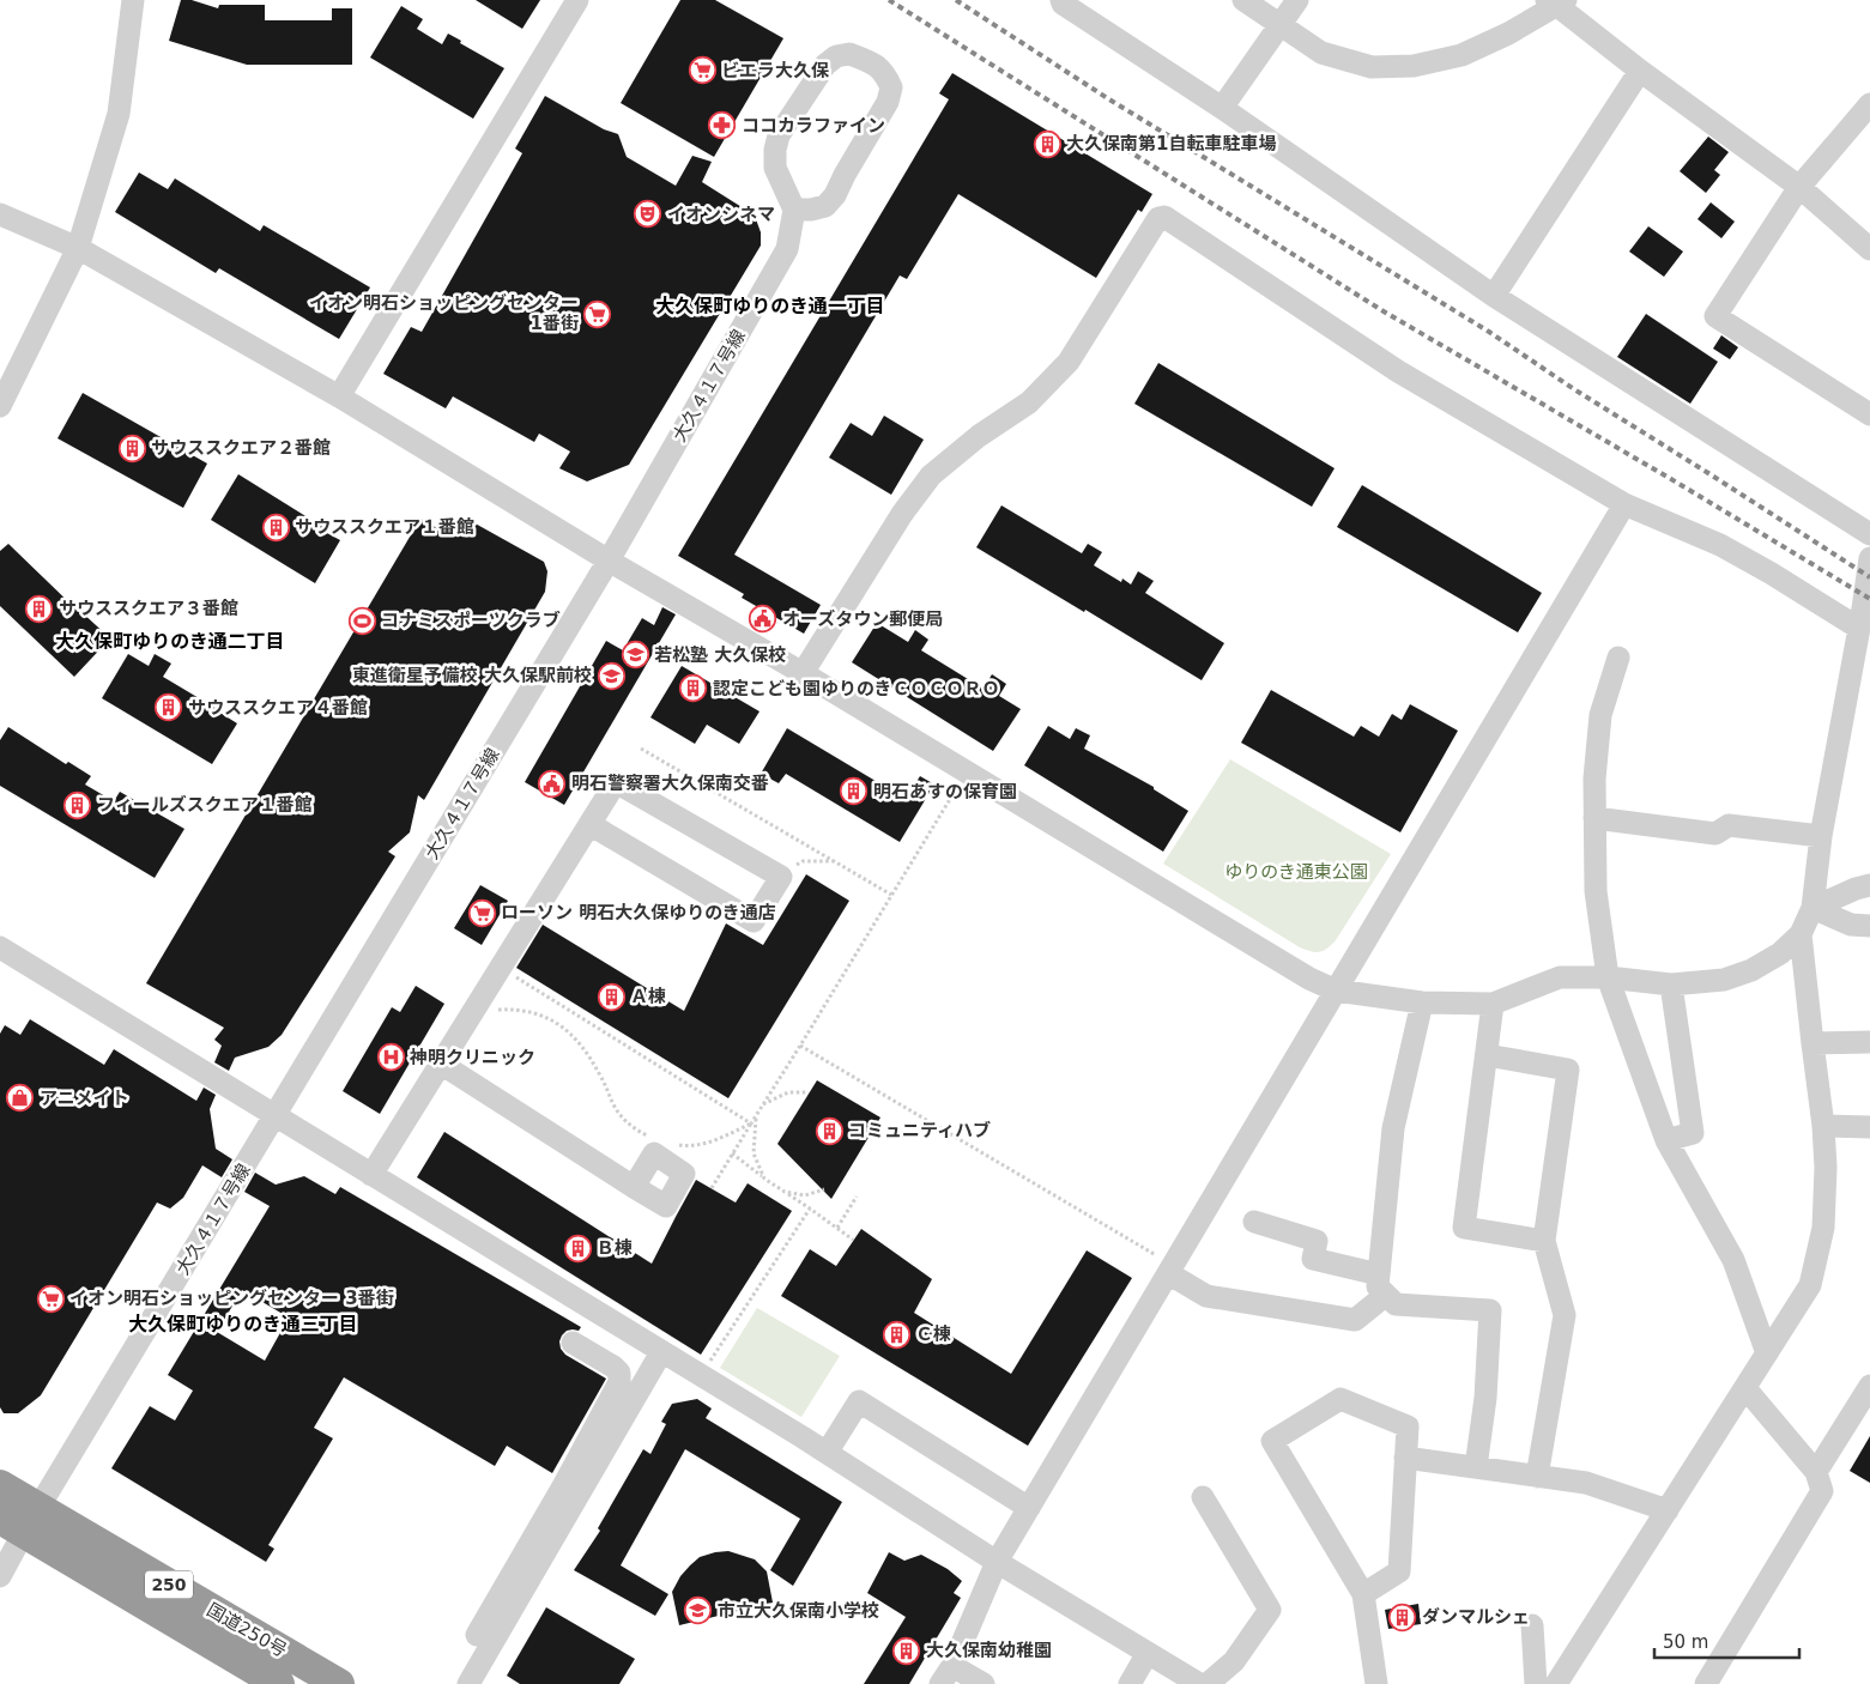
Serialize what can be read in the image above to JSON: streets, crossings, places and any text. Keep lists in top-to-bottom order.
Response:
{
  "streets": {
    "highway": ["250", "国道250号"],
    "street": ["大久４１７号線"]
  },
  "crossings": [
    ["大久４１７号線", "国道250号"]
  ],
  "districts": ["大久保町ゆりのき通一丁目", "大久保町ゆりのき通二丁目", "大久保町ゆりのき通三丁目"],
  "parks": ["ゆりのき通東公園"],
  "places": {
    "supermarket": [
      "ビエラ大久保",
      "イオン明石ショッピングセンター 1番街",
      "ローソン 明石大久保ゆりのき通店",
      "イオン明石ショッピングセンター 3番街"
    ],
    "pharmacy": ["ココカラファイン"],
    "building": [
      "大久保南第1自転車駐車場",
      "サウススクエア２番館",
      "サウススクエア１番館",
      "サウススクエア３番館",
      "認定こども園ゆりのきＣＯＣＯＲＯ",
      "サウススクエア４番館",
      "明石あすの保育園",
      "フィールズスクエア１番館",
      "Ａ棟",
      "コミュニティハブ",
      "Ｂ棟",
      "Ｃ棟",
      "ダンマルシェ",
      "大久保南幼稚園"
    ],
    "theatre": ["イオンシネマ"],
    "public building": ["オーズタウン郵便局", "明石警察署大久保南交番"],
    "sports": ["コナミスポーツクラブ"],
    "school or university": ["若松塾 大久保校", "東進衛星予備校 大久保駅前校", "市立大久保南小学校"],
    "hospital": ["神明クリニック"],
    "shop": ["アニメイト"]
  },
  "scale_bar": "50 m"
}
